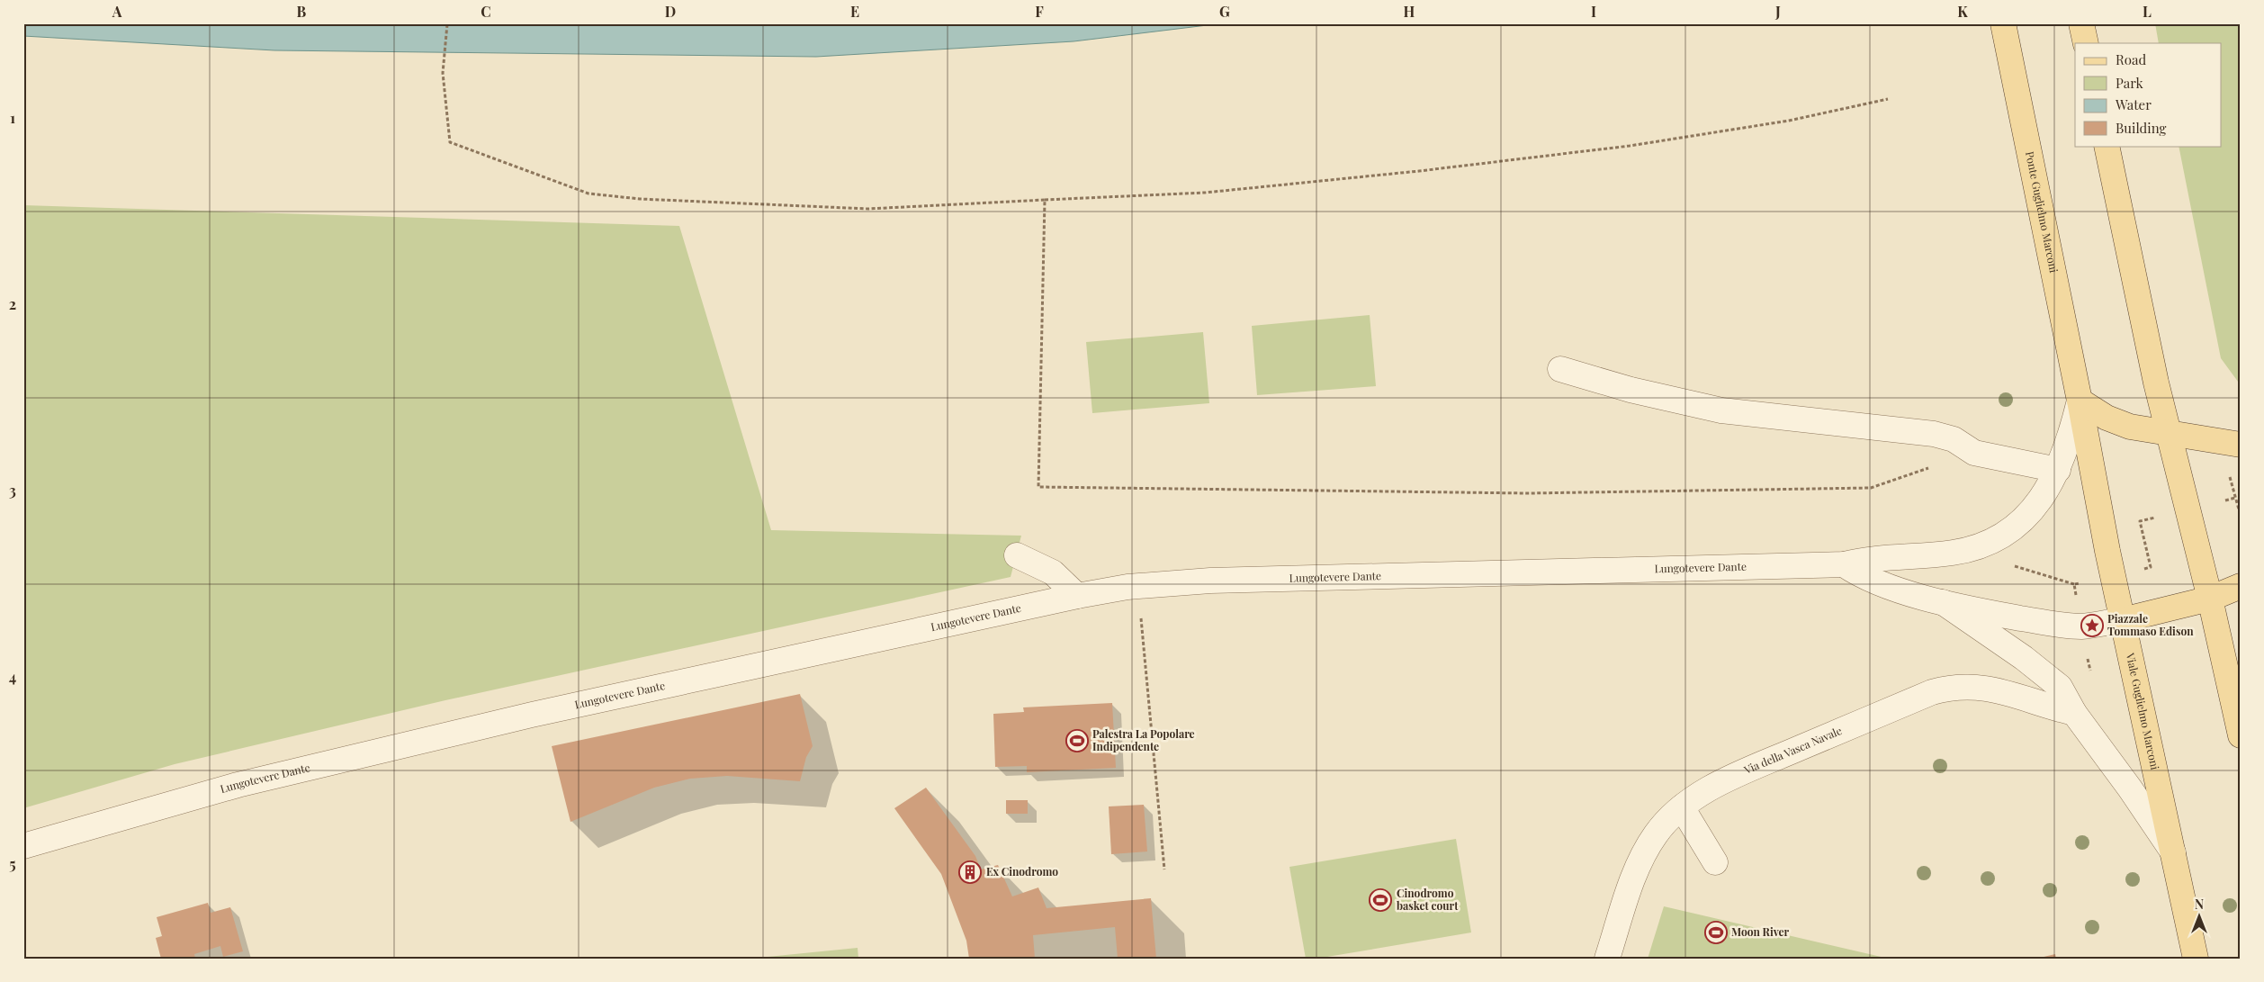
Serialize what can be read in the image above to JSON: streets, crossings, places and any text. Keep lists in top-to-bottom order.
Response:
{
  "streets": {
    "main road": ["Ponte Guglielmo Marconi", "Viale Guglielmo Marconi"],
    "street": ["Lungotevere Dante", "Via della Vasca Navale"]
  },
  "crossings": [
    ["Ponte Guglielmo Marconi", "Viale Guglielmo Marconi"]
  ],
  "places": {
    "place": ["Piazzale Tommaso Edison"],
    "sports": ["Palestra La Popolare Indipendente", "Cinodromo basket court", "Moon River"],
    "building": ["Ex Cinodromo"]
  },
  "legend": [
    "Road",
    "Park",
    "Water",
    "Building"
  ],
  "north": "top",
  "grid": {
    "columns": [
      "A",
      "B",
      "C",
      "D",
      "E",
      "F",
      "G",
      "H",
      "I",
      "J",
      "K",
      "L"
    ],
    "rows": [
      "1",
      "2",
      "3",
      "4",
      "5"
    ]
  }
}
